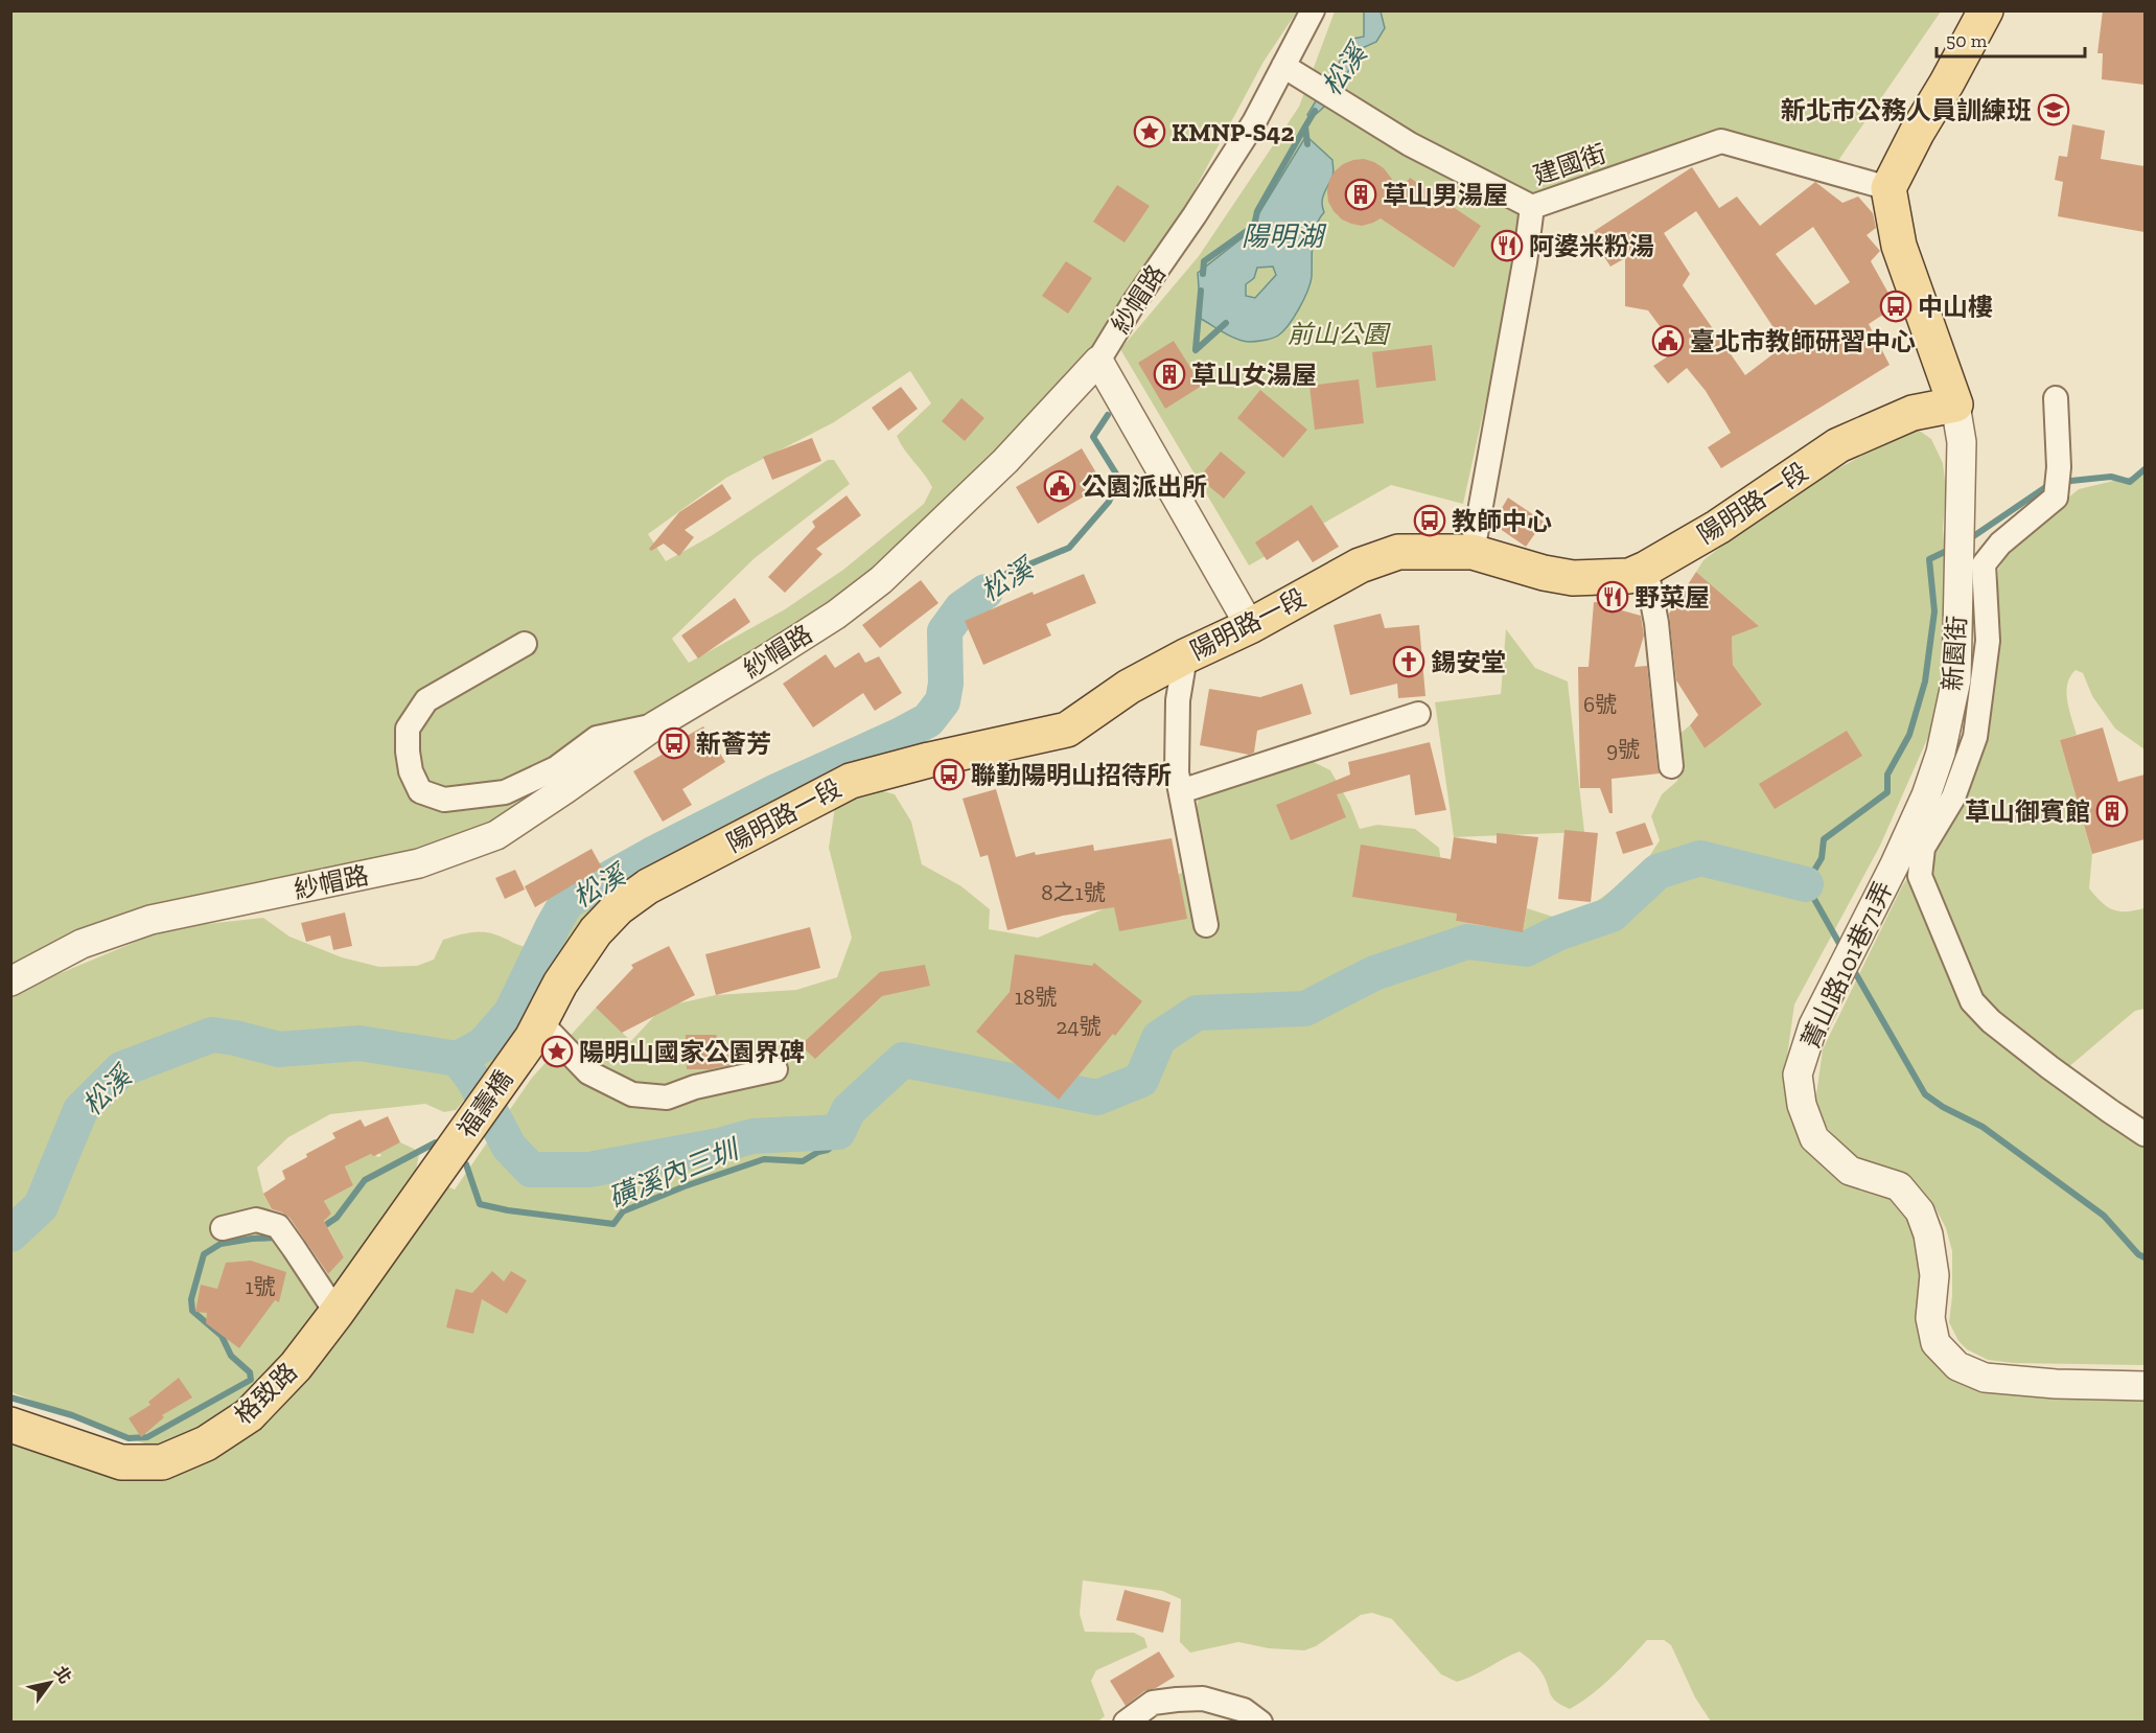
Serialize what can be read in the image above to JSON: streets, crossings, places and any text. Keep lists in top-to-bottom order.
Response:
{
  "streets": {
    "main road": ["陽明路一段", "福壽橋", "格致路"],
    "street": [
      "建國街",
      "紗帽路",
      "新園街",
      "菁山路101巷71弄"
    ]
  },
  "crossings": [
    ["建國街", "陽明路一段"],
    ["陽明路一段", "新園街"],
    ["陽明路一段", "福壽橋"],
    ["新園街", "菁山路101巷71弄"],
    ["福壽橋", "格致路"]
  ],
  "water": ["松溪", "陽明湖", "磺溪內三圳"],
  "parks": ["前山公園"],
  "places": {
    "school or university": ["新北市公務人員訓練班"],
    "place": ["KMNP-S42", "陽明山國家公園界碑"],
    "building": ["草山男湯屋", "草山女湯屋", "草山御賓館"],
    "restaurant": ["阿婆米粉湯", "野菜屋"],
    "bus stop": [
      "中山樓",
      "教師中心",
      "新薈芳",
      "聯勤陽明山招待所"
    ],
    "public building": ["臺北市教師研習中心", "公園派出所"],
    "church": ["錫安堂"]
  },
  "house_numbers": [
    "6號",
    "9號",
    "8之1號",
    "18號",
    "24號",
    "1號"
  ],
  "scale_bar": "50 m",
  "north": "top right"
}
